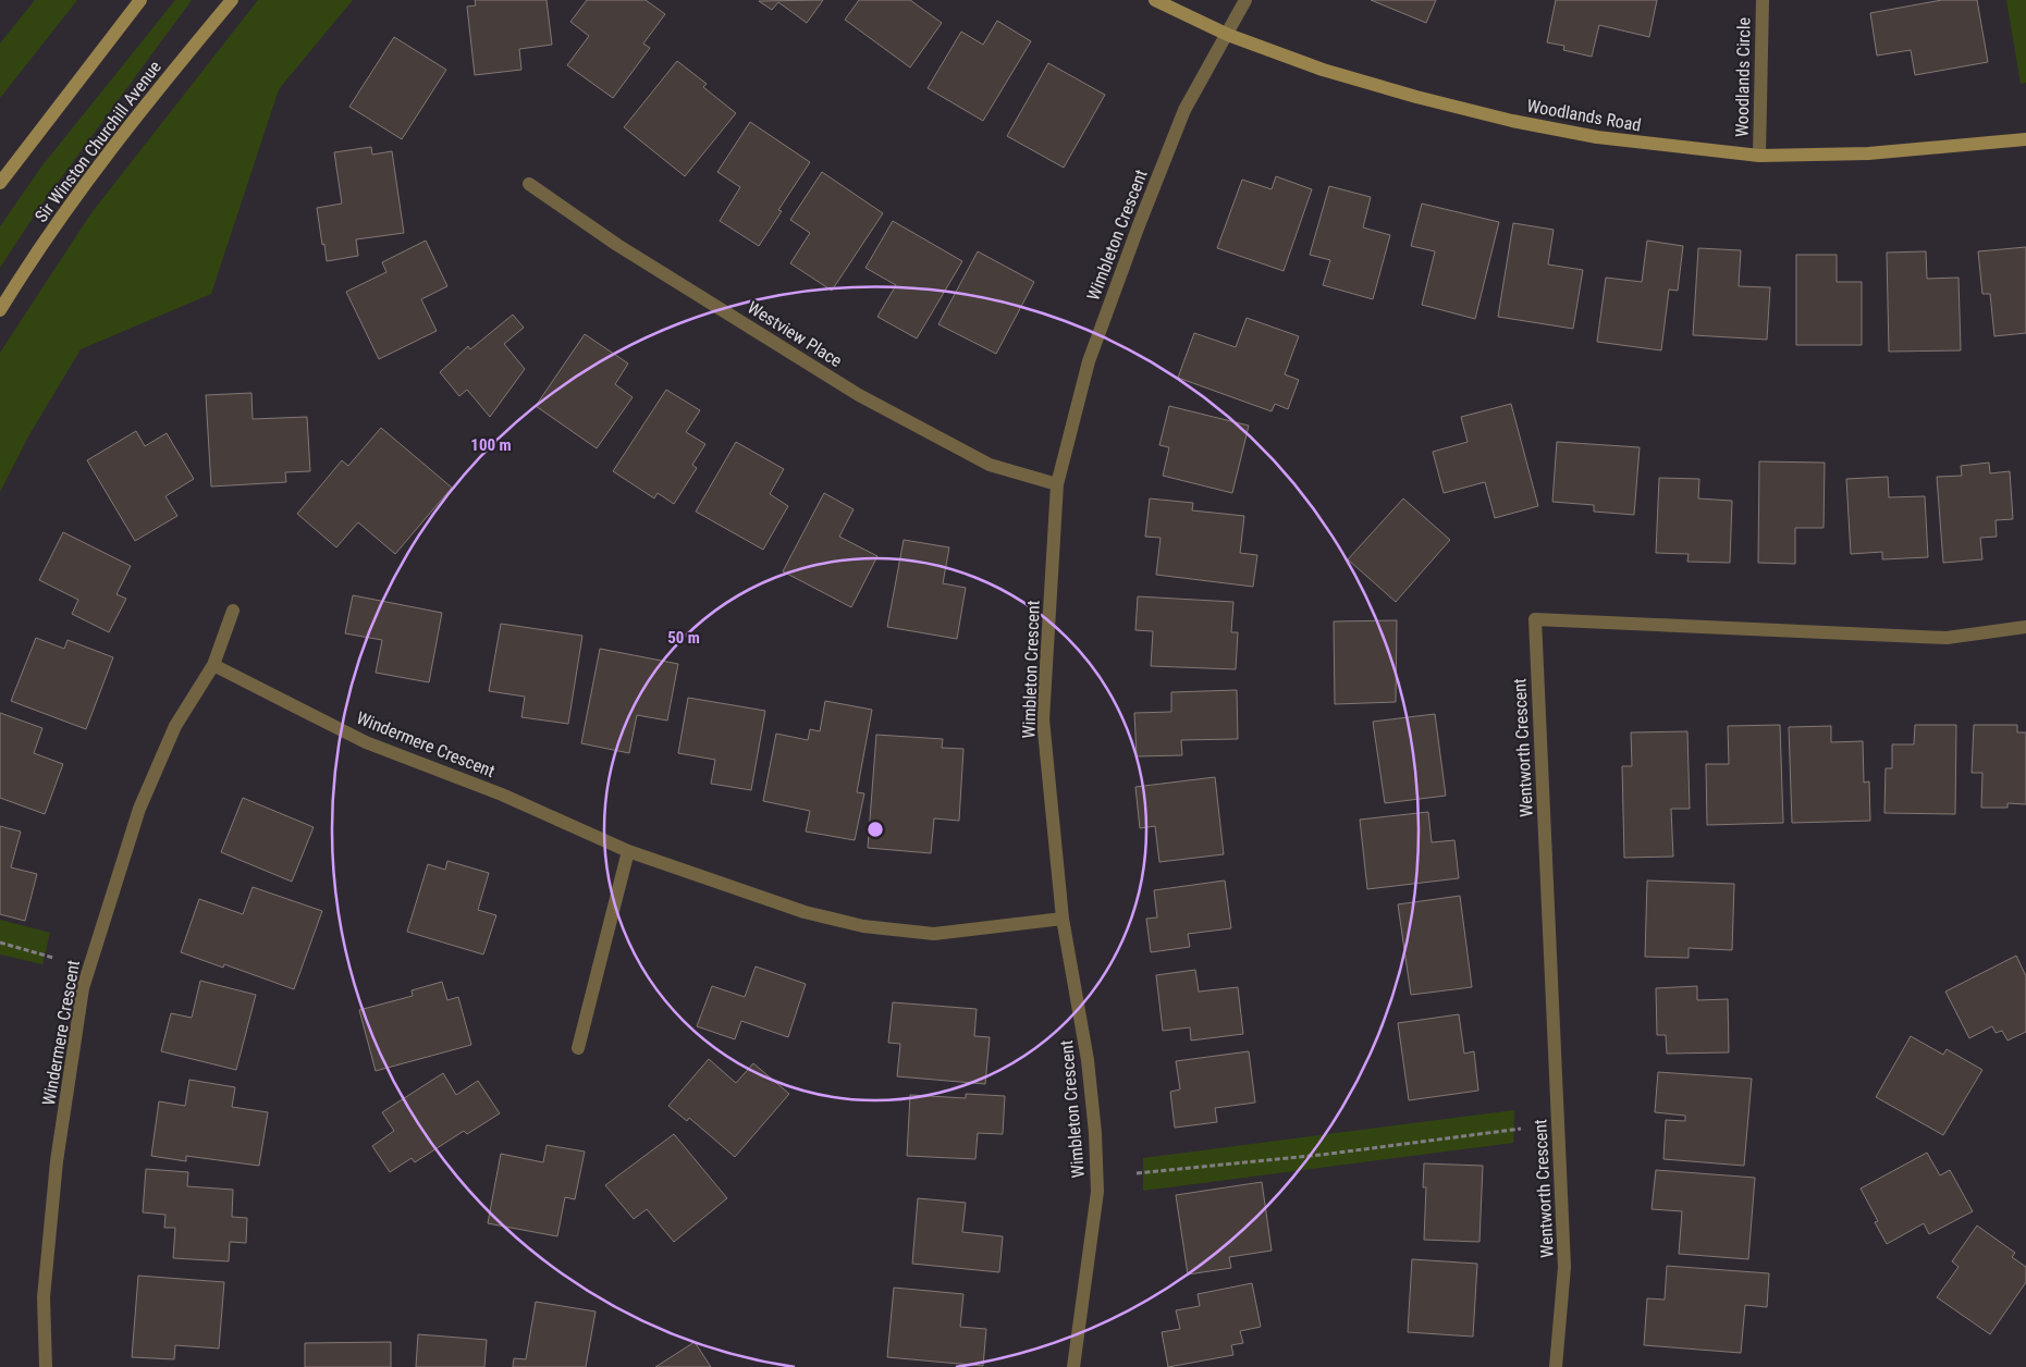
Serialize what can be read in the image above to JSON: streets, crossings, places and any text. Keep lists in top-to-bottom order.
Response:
{
  "streets": {
    "street": [
      "Woodlands Circle",
      "Woodlands Road",
      "Sir Winston Churchill Avenue",
      "Wimbleton Crescent",
      "Westview Place",
      "Windermere Crescent",
      "Wentworth Crescent"
    ]
  },
  "crossings": [
    ["Woodlands Circle", "Woodlands Road"],
    ["Woodlands Road", "Wimbleton Crescent"],
    ["Wimbleton Crescent", "Westview Place"],
    ["Wimbleton Crescent", "Windermere Crescent"]
  ],
  "rings": ["100 m", "50 m"]
}
